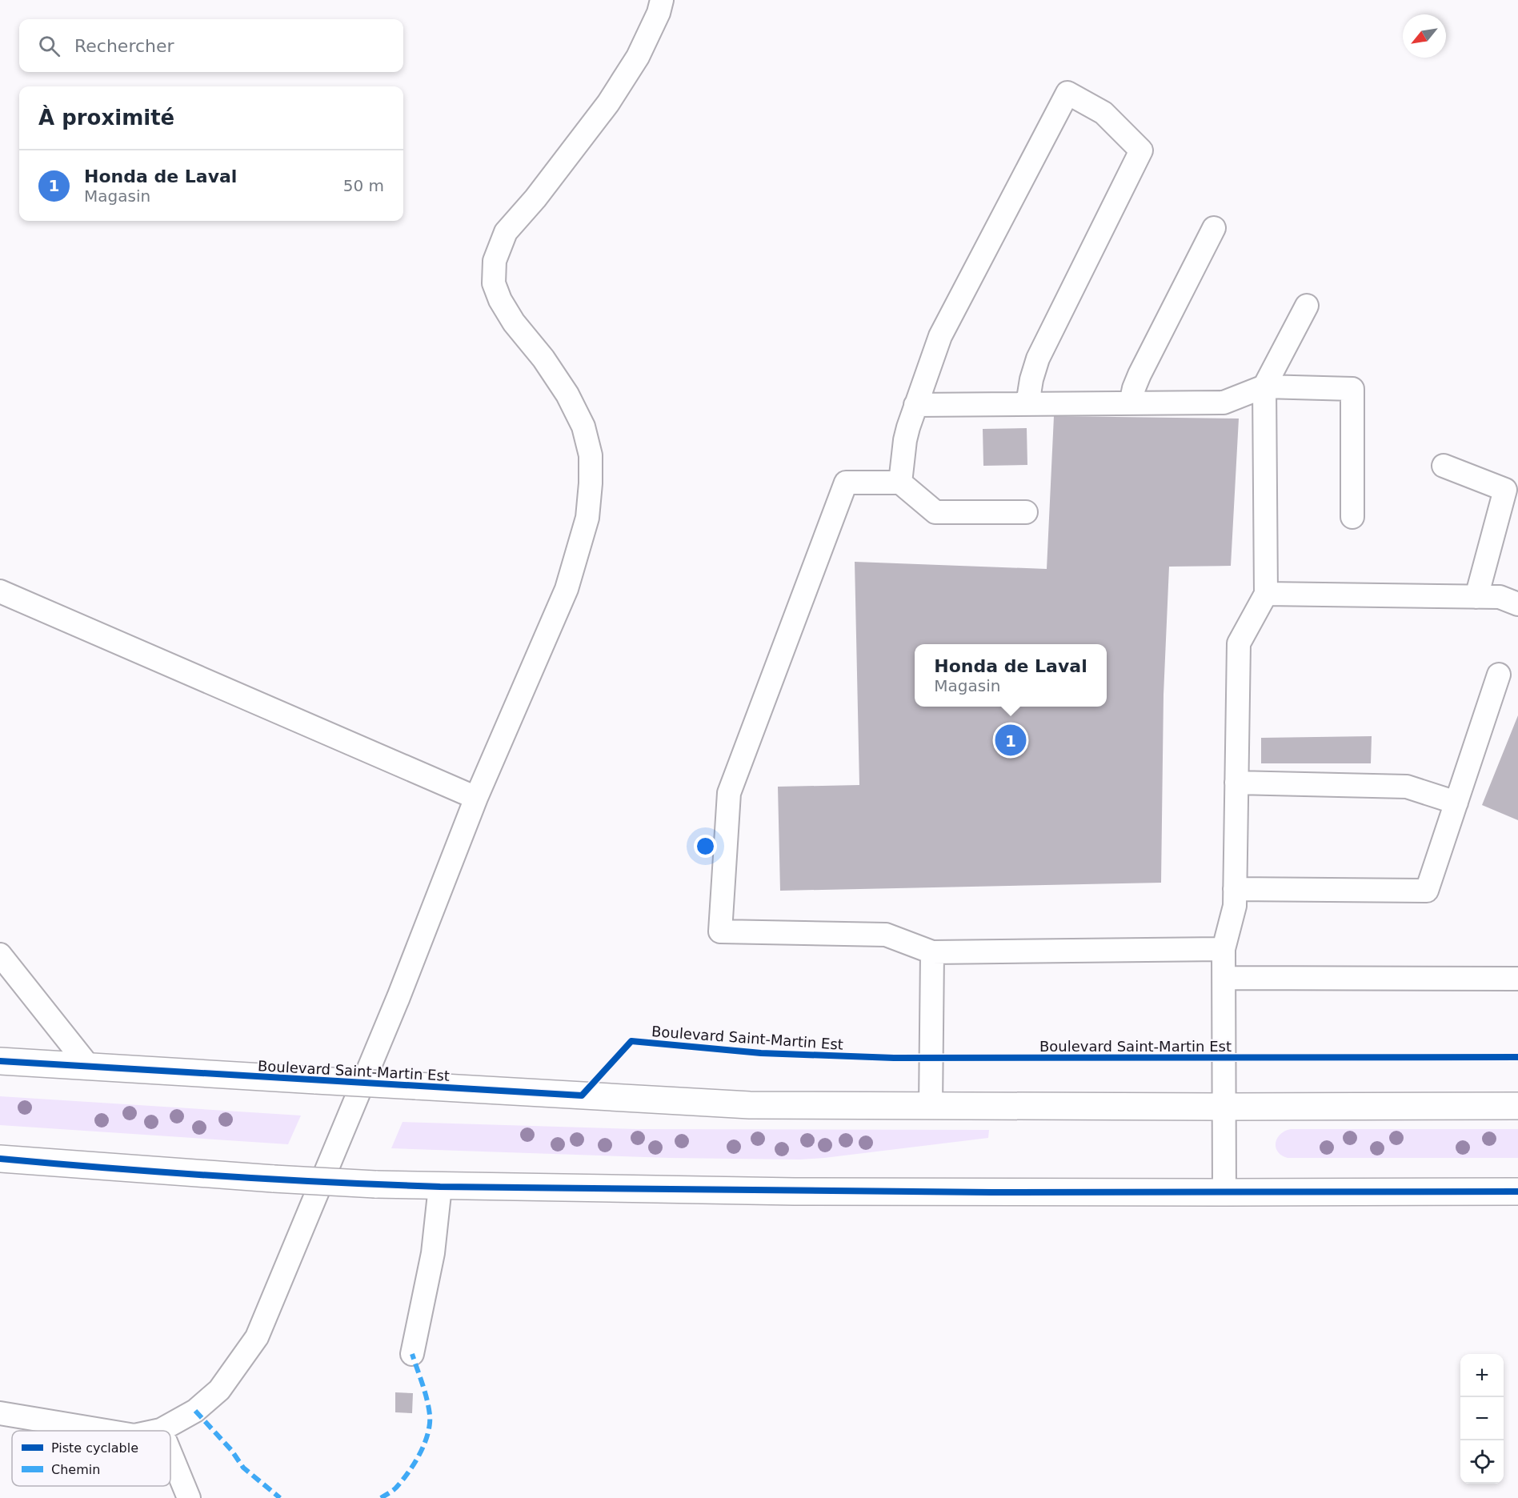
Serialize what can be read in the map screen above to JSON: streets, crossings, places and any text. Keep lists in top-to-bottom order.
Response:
{
  "streets": {
    "main road": ["Boulevard Saint-Martin Est"]
  },
  "legend": ["Piste cyclable", "Chemin"],
  "north": "bottom left",
  "page": {
    "search": "Rechercher",
    "heading": "À proximité",
    "list": [
      {
        "mark": "1",
        "name": "Honda de Laval",
        "note": "Magasin",
        "value": "50 m"
      }
    ],
    "popup": ["Honda de Laval", "Magasin"],
    "pins": "1",
    "map_buttons": ["+", "−"]
  }
}
